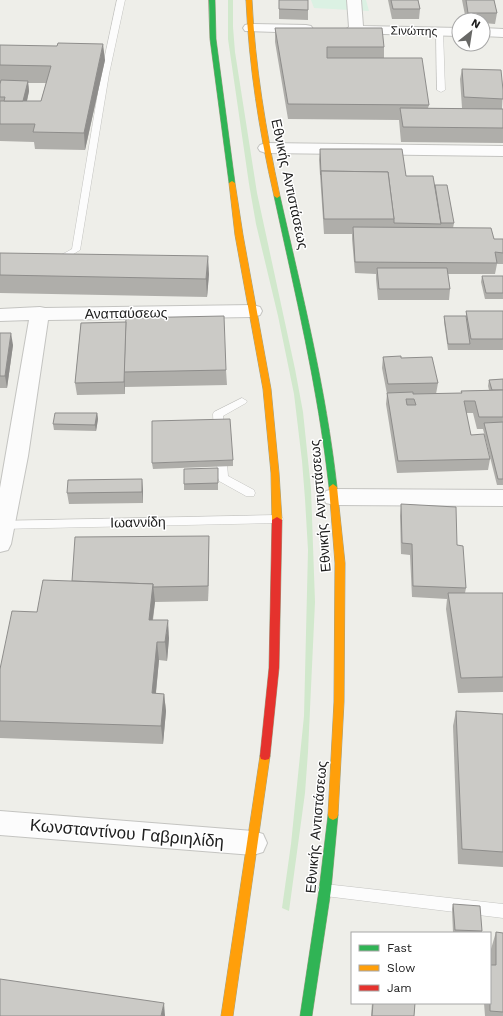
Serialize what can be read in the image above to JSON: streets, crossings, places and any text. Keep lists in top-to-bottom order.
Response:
{
  "streets": {
    "main road": ["Εθνικής Αντιστάσεως"],
    "street": ["Σινώπης", "Αναπαύσεως", "Κωνσταντίνου Γαβριηλίδη"],
    "lane": ["Ιωαννίδη"]
  },
  "legend": ["Fast", "Slow", "Jam"],
  "north": "top right"
}
